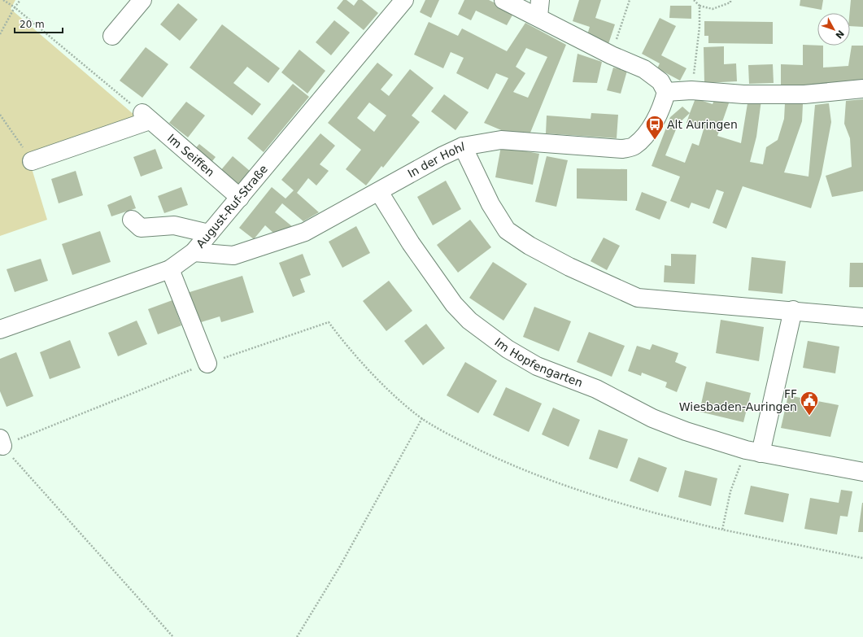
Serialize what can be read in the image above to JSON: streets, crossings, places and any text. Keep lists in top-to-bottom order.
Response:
{
  "streets": {
    "street": [
      "Im Seiffen",
      "In der Hohl",
      "August-Ruf-Straße",
      "Im Hopfengarten"
    ]
  },
  "crossings": [
    ["Im Seiffen", "August-Ruf-Straße"],
    ["In der Hohl", "August-Ruf-Straße"],
    ["In der Hohl", "Im Hopfengarten"]
  ],
  "places": {
    "bus stop": ["Alt Auringen"],
    "public building": ["FF Wiesbaden-Auringen"]
  },
  "scale_bar": "20 m",
  "north": "bottom right"
}
